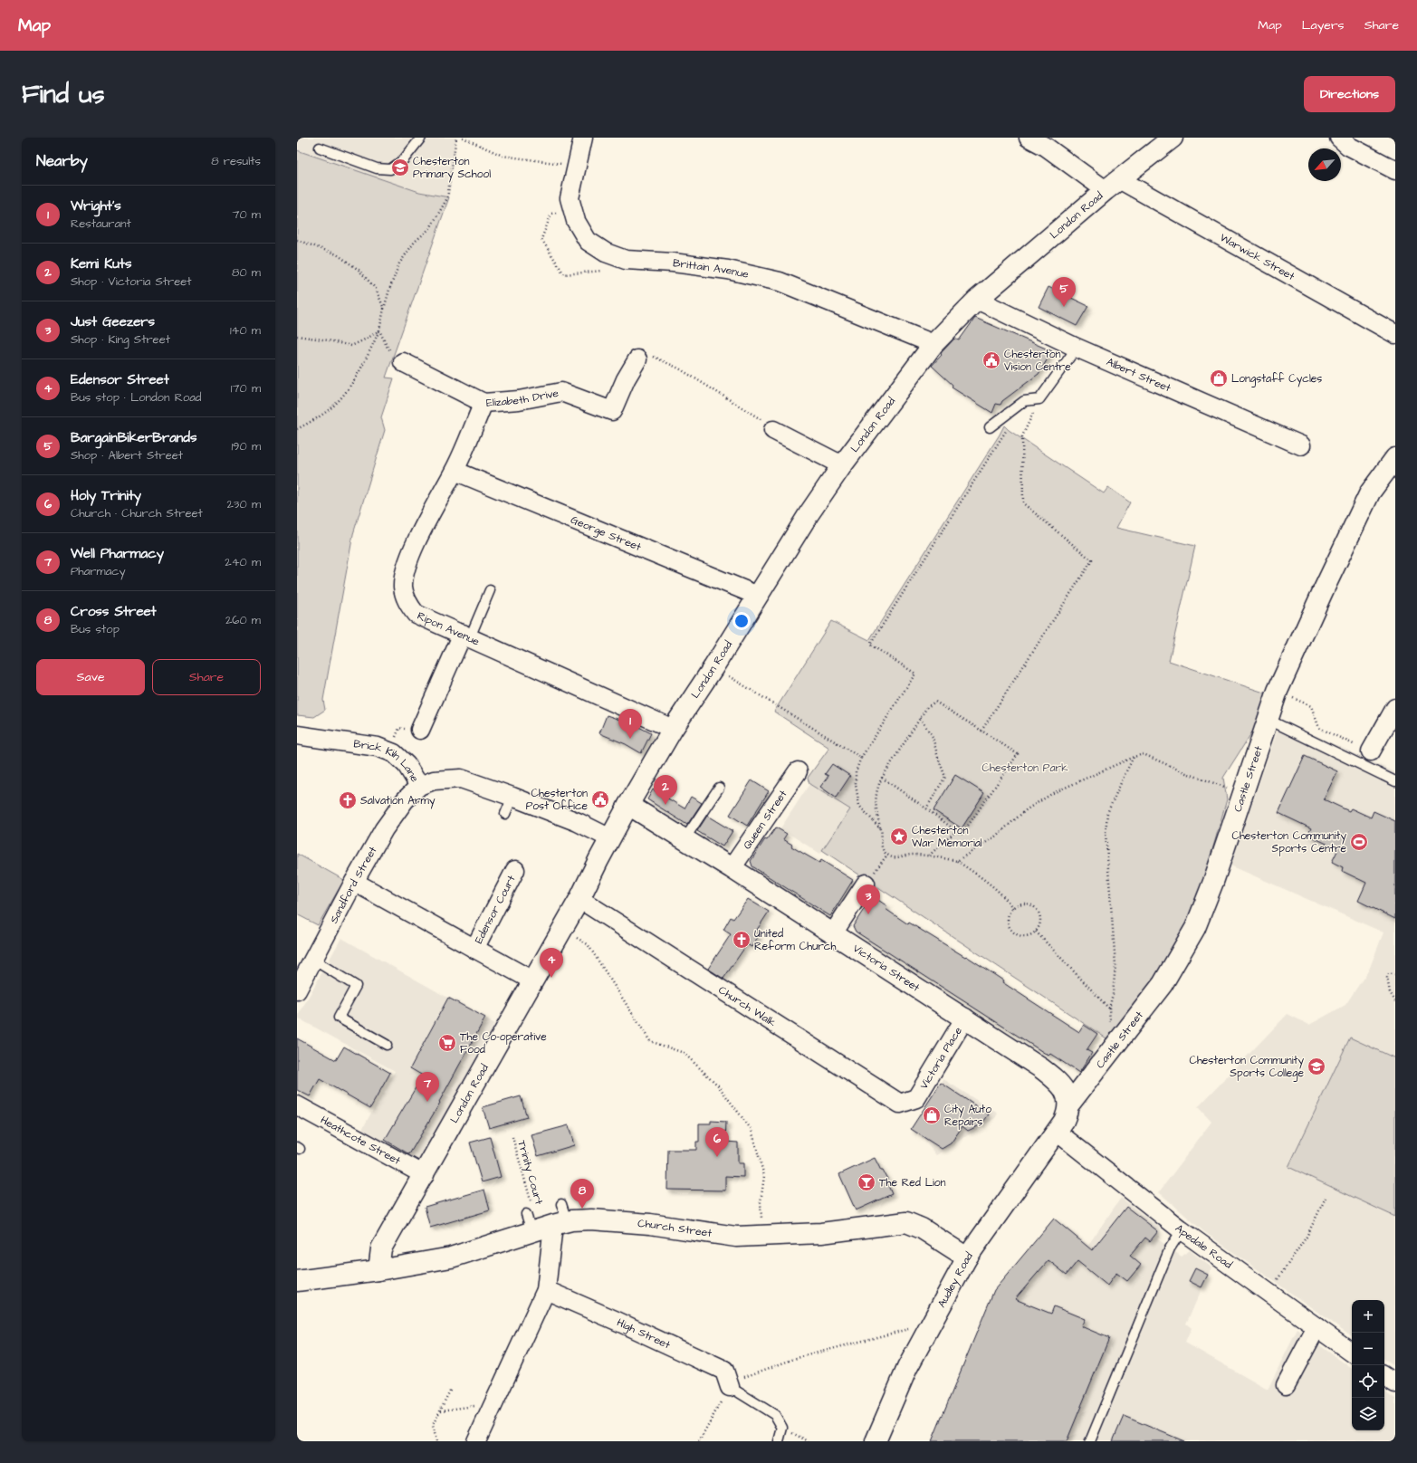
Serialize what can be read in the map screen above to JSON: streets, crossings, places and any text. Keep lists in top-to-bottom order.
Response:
{
  "streets": {
    "street": [
      "London Road",
      "Warwick Street",
      "Brittain Avenue",
      "Albert Street",
      "Elizabeth Drive",
      "George Street",
      "Ripon Avenue",
      "Brick Kiln Lane",
      "Castle Street",
      "Queen Street",
      "Sandford Street",
      "Edensor Court",
      "Victoria Street",
      "Church Walk",
      "Victoria Place",
      "Heathcote Street",
      "Church Street",
      "Apedale Road",
      "Audley Road",
      "High Street"
    ],
    "path": ["Trinity Court"]
  },
  "crossings": [
    ["London Road", "Warwick Street"],
    ["London Road", "Brittain Avenue"],
    ["London Road", "Albert Street"],
    ["London Road", "George Street"],
    ["London Road", "Ripon Avenue"],
    ["London Road", "Brick Kiln Lane"],
    ["London Road", "Victoria Street"],
    ["London Road", "Church Walk"],
    ["London Road", "Heathcote Street"],
    ["London Road", "Church Street"],
    ["Elizabeth Drive", "Ripon Avenue"],
    ["George Street", "Ripon Avenue"],
    ["Brick Kiln Lane", "Sandford Street"],
    ["Castle Street", "Victoria Street"],
    ["Queen Street", "Victoria Street"],
    ["Victoria Street", "Victoria Place"],
    ["Church Walk", "Victoria Place"],
    ["Church Street", "Audley Road"],
    ["Apedale Road", "Audley Road"]
  ],
  "parks": ["Chesterton Park"],
  "places": {
    "school or university": ["Chesterton Primary School", "Chesterton Community Sports College"],
    "public building": ["Chesterton Vision Centre", "Chesterton Post Office"],
    "shop": ["Longstaff Cycles", "City Auto Repairs"],
    "church": ["Salvation Army", "United Reform Church"],
    "place": ["Chesterton War Memorial"],
    "sports": ["Chesterton Community Sports Centre"],
    "supermarket": ["The Co-operative Food"],
    "bar": ["The Red Lion"]
  },
  "north": "bottom left",
  "page": {
    "header": "Map",
    "nav": ["Map", "Layers", "Share"],
    "buttons": [
      "Directions",
      ["Save", "Share"]
    ],
    "title": "Find us",
    "heading": ["Nearby", "8 results"],
    "list": [
      {
        "mark": "1",
        "name": "Wright's",
        "note": "Restaurant",
        "value": "70 m"
      },
      {
        "mark": "2",
        "name": "Kemi Kuts",
        "note": "Shop · Victoria Street",
        "value": "80 m"
      },
      {
        "mark": "3",
        "name": "Just Geezers",
        "note": "Shop · King Street",
        "value": "140 m"
      },
      {
        "mark": "4",
        "name": "Edensor Street",
        "note": "Bus stop · London Road",
        "value": "170 m"
      },
      {
        "mark": "5",
        "name": "BargainBikerBrands",
        "note": "Shop · Albert Street",
        "value": "190 m"
      },
      {
        "mark": "6",
        "name": "Holy Trinity",
        "note": "Church · Church Street",
        "value": "230 m"
      },
      {
        "mark": "7",
        "name": "Well Pharmacy",
        "note": "Pharmacy",
        "value": "240 m"
      },
      {
        "mark": "8",
        "name": "Cross Street",
        "note": "Bus stop",
        "value": "260 m"
      }
    ],
    "pins": [
      "5",
      "1",
      "2",
      "3",
      "4",
      "7",
      "6",
      "8"
    ],
    "map_buttons": ["+", "−"]
  }
}
